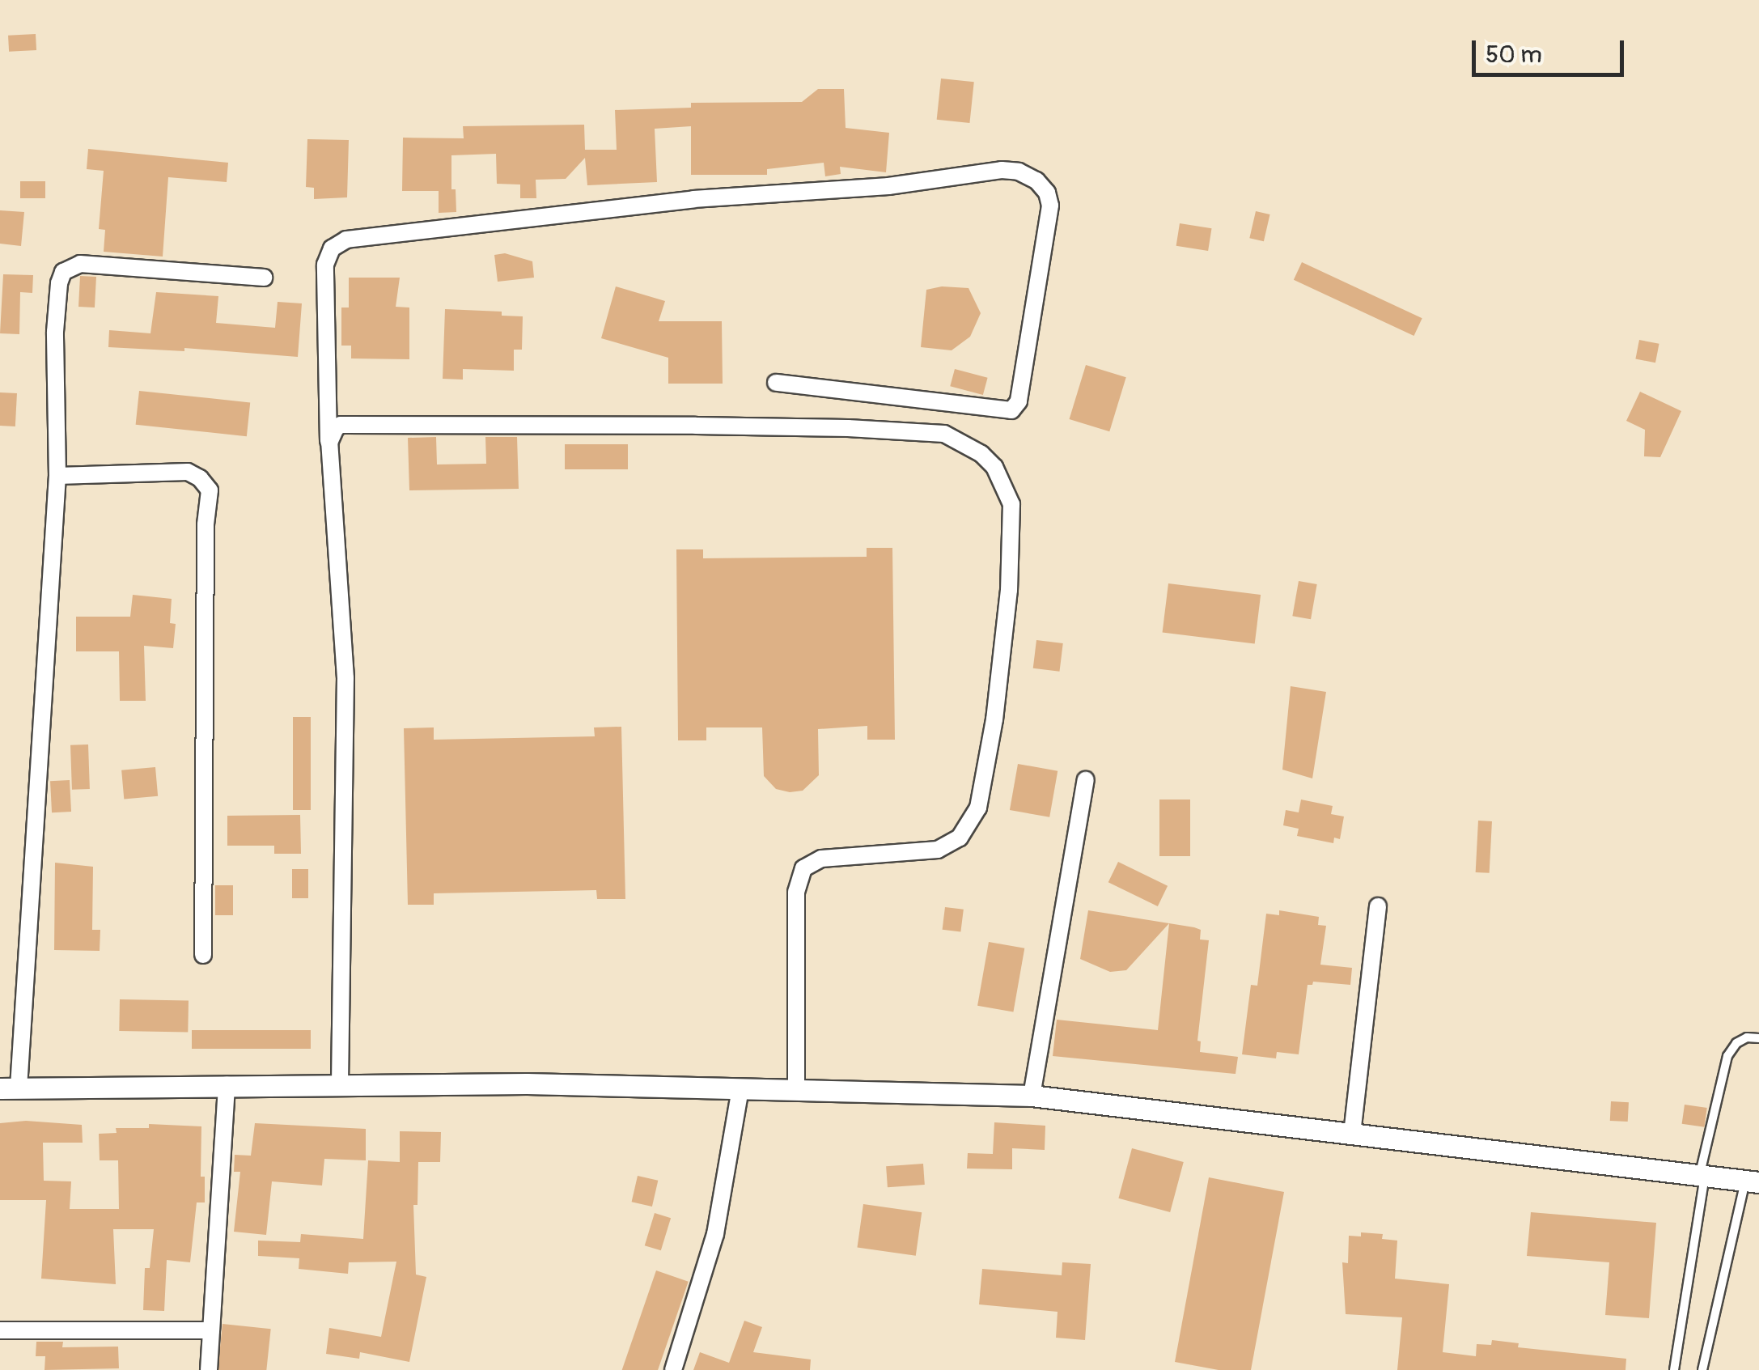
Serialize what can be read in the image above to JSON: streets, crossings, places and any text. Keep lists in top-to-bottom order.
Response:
{
  "scale_bar": "50 m"
}
